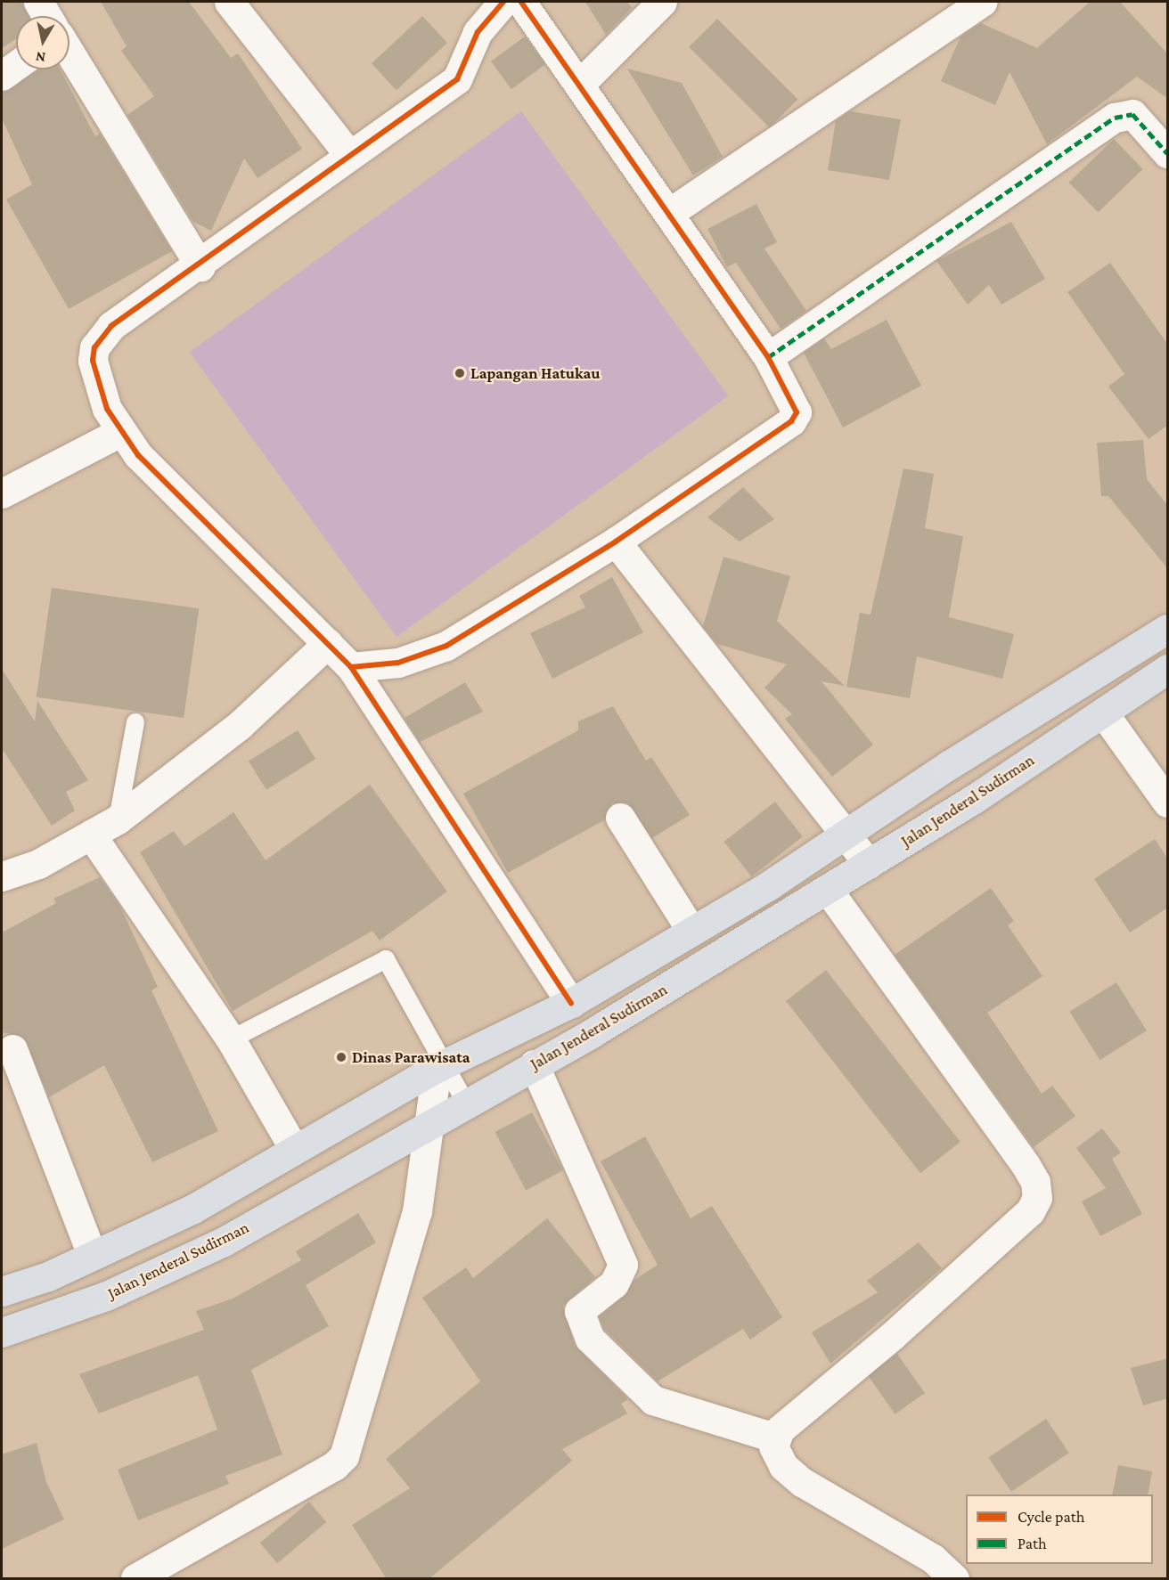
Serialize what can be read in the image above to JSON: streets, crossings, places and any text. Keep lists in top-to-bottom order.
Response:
{
  "streets": {
    "highway": ["Jalan Jenderal Sudirman"]
  },
  "places": ["Lapangan Hatukau", "Dinas Parawisata"],
  "legend": ["Cycle path", "Path"],
  "north": "bottom"
}
